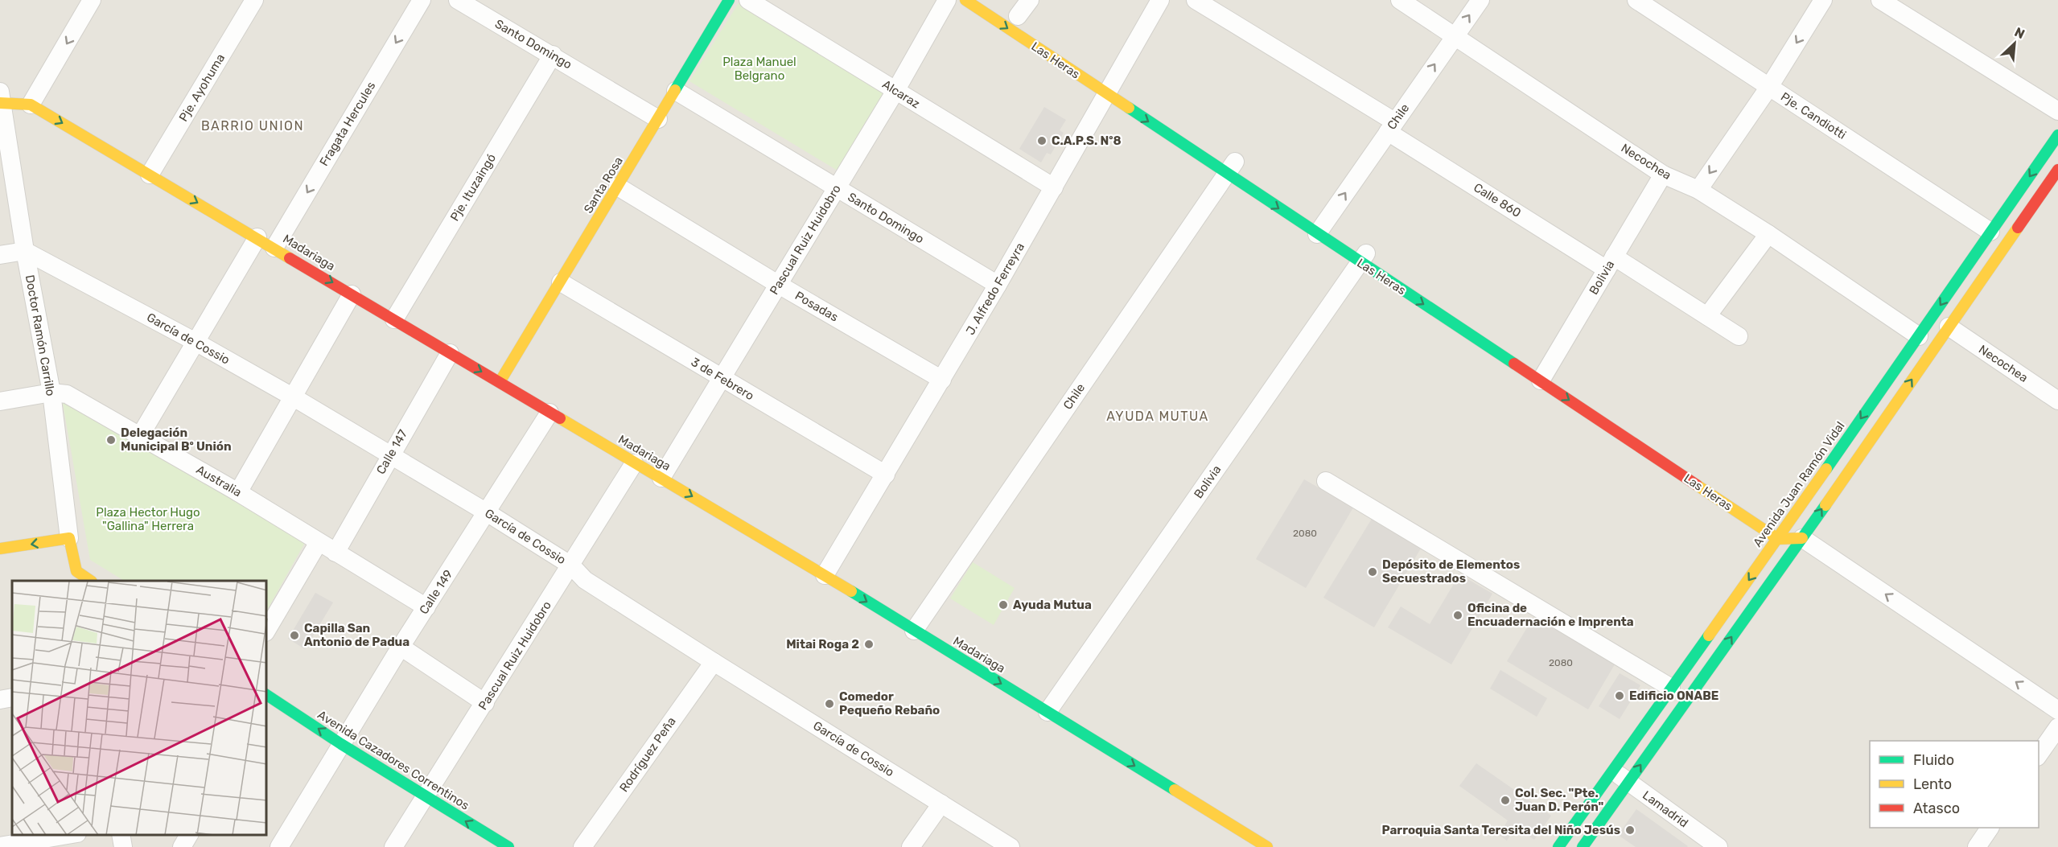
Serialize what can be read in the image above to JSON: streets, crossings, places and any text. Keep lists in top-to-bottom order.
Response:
{
  "streets": {
    "main road": [
      "Las Heras",
      "Santa Rosa",
      "Madariaga",
      "Doctor Ramón Carrillo",
      "Avenida Juan Ramón Vidal",
      "Avenida Cazadores Correntinos"
    ],
    "street": [
      "Santo Domingo",
      "Pje. Ayohuma",
      "Alcaraz",
      "Pje. Candiotti",
      "Chile",
      "Fragata Hercules",
      "Necochea",
      "Pje. Ituzaingó",
      "Calle 860",
      "Pascual Ruiz Huidobro",
      "Bolivia",
      "J. Alfredo Ferreyra",
      "Posadas",
      "García de Cossio",
      "3 de Febrero",
      "Calle 147",
      "Australia",
      "Calle 149",
      "Rodríguez Peña",
      "Lamadrid"
    ]
  },
  "crossings": [
    ["Santo Domingo", "Santa Rosa"],
    ["Santo Domingo", "Pje. Ituzaingó"],
    ["Santo Domingo", "Pascual Ruiz Huidobro"],
    ["Santo Domingo", "J. Alfredo Ferreyra"],
    ["Las Heras", "Chile"],
    ["Las Heras", "Bolivia"],
    ["Las Heras", "J. Alfredo Ferreyra"],
    ["Las Heras", "Avenida Juan Ramón Vidal"],
    ["Pje. Ayohuma", "Madariaga"],
    ["Alcaraz", "Pascual Ruiz Huidobro"],
    ["Alcaraz", "J. Alfredo Ferreyra"],
    ["Pje. Candiotti", "Avenida Juan Ramón Vidal"],
    ["Chile", "Necochea"],
    ["Chile", "Calle 860"],
    ["Chile", "Madariaga"],
    ["Fragata Hercules", "Madariaga"],
    ["Necochea", "Bolivia"],
    ["Necochea", "Avenida Juan Ramón Vidal"],
    ["Santa Rosa", "Madariaga"],
    ["Santa Rosa", "Posadas"],
    ["Santa Rosa", "3 de Febrero"],
    ["Pje. Ituzaingó", "Madariaga"],
    ["Calle 860", "Bolivia"],
    ["Pascual Ruiz Huidobro", "Madariaga"],
    ["Pascual Ruiz Huidobro", "Posadas"],
    ["Pascual Ruiz Huidobro", "García de Cossio"],
    ["Pascual Ruiz Huidobro", "3 de Febrero"],
    ["Pascual Ruiz Huidobro", "Avenida Cazadores Correntinos"],
    ["Madariaga", "Bolivia"],
    ["Madariaga", "J. Alfredo Ferreyra"],
    ["Madariaga", "Doctor Ramón Carrillo"],
    ["Madariaga", "Calle 147"],
    ["Madariaga", "Calle 149"],
    ["J. Alfredo Ferreyra", "Posadas"],
    ["J. Alfredo Ferreyra", "3 de Febrero"],
    ["Doctor Ramón Carrillo", "García de Cossio"],
    ["Doctor Ramón Carrillo", "Australia"],
    ["García de Cossio", "Calle 147"],
    ["García de Cossio", "Calle 149"],
    ["García de Cossio", "Rodríguez Peña"],
    ["Calle 147", "Australia"],
    ["Australia", "Calle 149"],
    ["Avenida Juan Ramón Vidal", "Lamadrid"],
    ["Calle 149", "Avenida Cazadores Correntinos"]
  ],
  "one_way": [
    "Las Heras",
    "Fragata Hercules",
    "Madariaga",
    "Avenida Cazadores Correntinos"
  ],
  "districts": ["BARRIO UNION", "AYUDA MUTUA"],
  "parks": ["Plaza Manuel Belgrano", "Plaza Hector Hugo \"Gallina\" Herrera"],
  "places": [
    "C.A.P.S. Nº8",
    "Delegación Municipal Bº Unión",
    "Depósito de Elementos Secuestrados",
    "Ayuda Mutua",
    "Oficina de Encuadernación e Imprenta",
    "Capilla San Antonio de Padua",
    "Mitai Roga 2",
    "Edificio ONABE",
    "Comedor Pequeño Rebaño",
    "Col. Sec. \"Pte. Juan D. Perón\"",
    "Parroquia Santa Teresita del Niño Jesús"
  ],
  "house_numbers": ["2080", "2080"],
  "legend": ["Fluido", "Lento", "Atasco"],
  "north": "top right"
}
